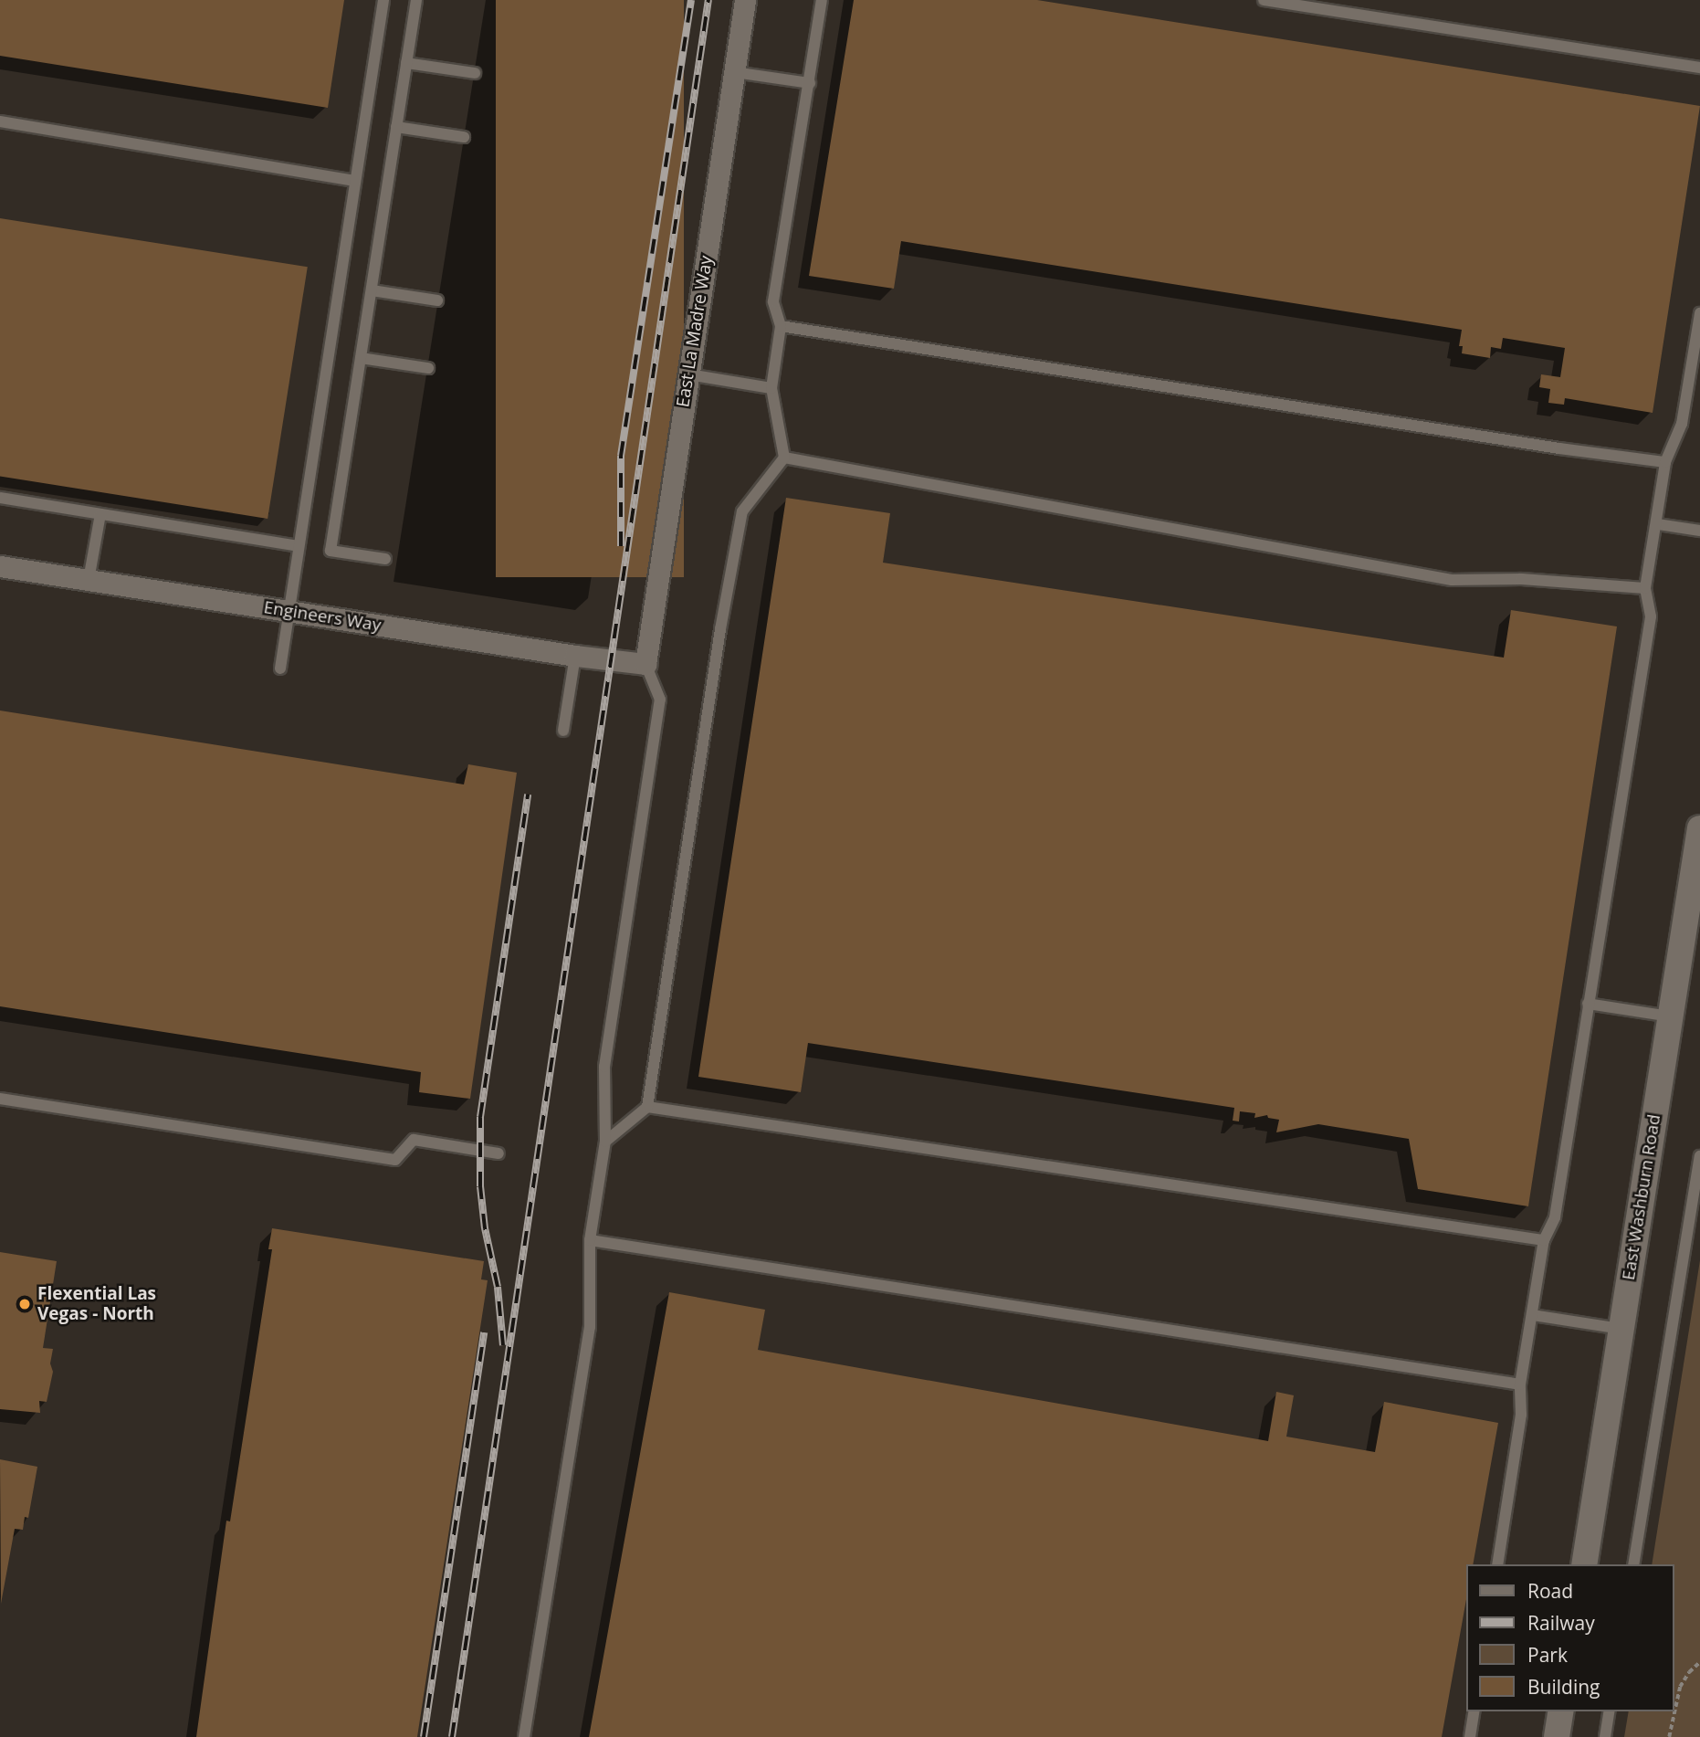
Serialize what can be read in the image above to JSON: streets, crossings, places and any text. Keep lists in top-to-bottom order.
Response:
{
  "streets": {
    "street": ["East La Madre Way", "Engineers Way", "East Washburn Road"]
  },
  "crossings": [
    ["East La Madre Way", "Engineers Way"]
  ],
  "places": ["Flexential Las Vegas - North"],
  "legend": [
    "Road",
    "Railway",
    "Park",
    "Building"
  ]
}
